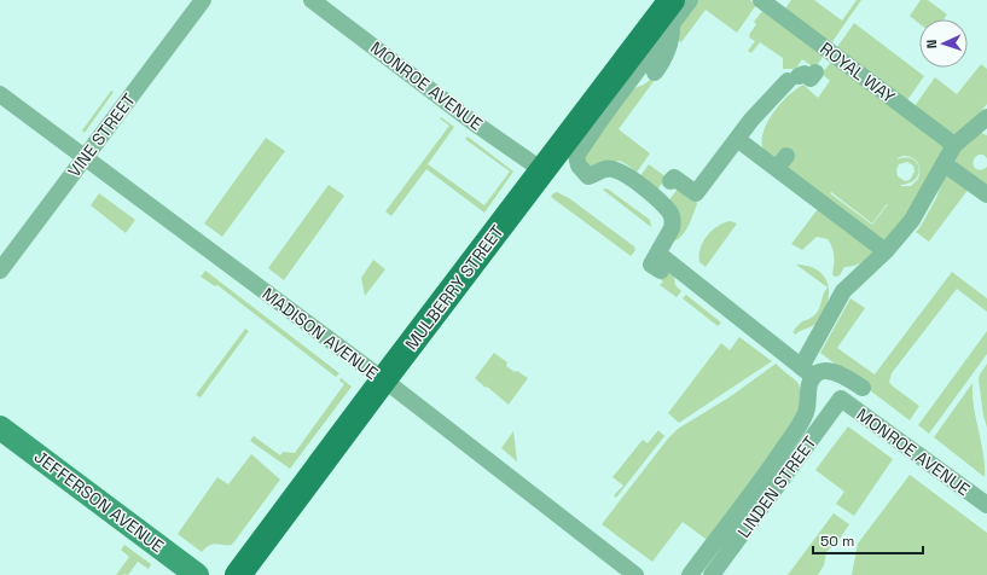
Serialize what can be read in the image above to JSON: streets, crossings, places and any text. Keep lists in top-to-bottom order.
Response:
{
  "streets": {
    "main road": ["MULBERRY STREET", "JEFFERSON AVENUE"],
    "street": [
      "ROYAL WAY",
      "MONROE AVENUE",
      "VINE STREET",
      "MADISON AVENUE",
      "LINDEN STREET"
    ]
  },
  "crossings": [
    ["MONROE AVENUE", "MULBERRY STREET"],
    ["MONROE AVENUE", "LINDEN STREET"],
    ["VINE STREET", "MADISON AVENUE"],
    ["MULBERRY STREET", "MADISON AVENUE"]
  ],
  "scale_bar": "50 m",
  "north": "left"
}
